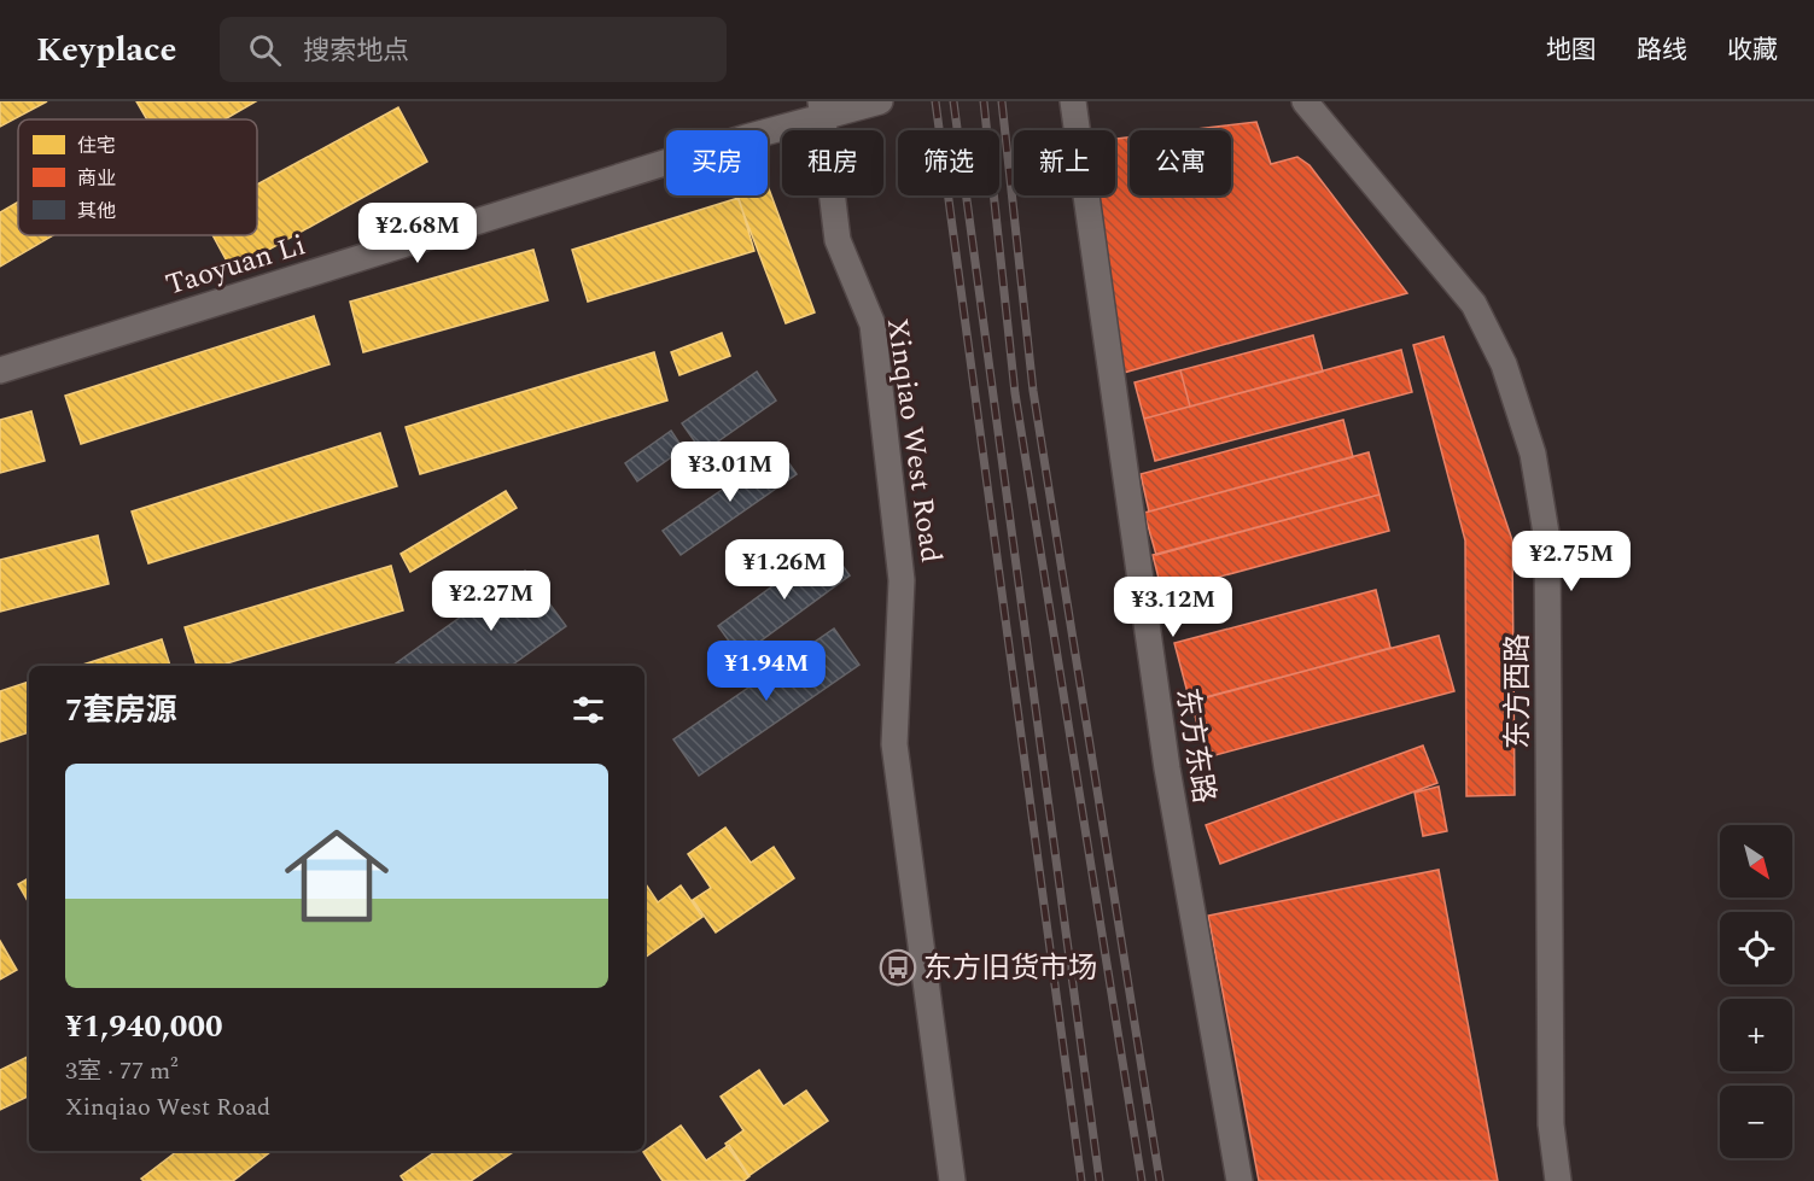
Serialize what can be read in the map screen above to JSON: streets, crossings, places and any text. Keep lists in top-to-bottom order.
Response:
{
  "streets": {
    "street": [
      "Taoyuan Li",
      "Xinqiao West Road",
      "东方西路",
      "东方东路"
    ]
  },
  "crossings": [
    ["Taoyuan Li", "Xinqiao West Road"]
  ],
  "places": {
    "bus stop": ["东方旧货市场"]
  },
  "legend": ["住宅", "商业", "其他"],
  "north": "bottom right",
  "page": {
    "header": "Keyplace",
    "search": "搜索地点",
    "nav": ["地图", "路线", "收藏"],
    "chip": [
      "买房",
      "租房",
      "筛选",
      "新上",
      "公寓"
    ],
    "price": [
      "¥2.68M",
      "¥3.01M",
      "¥2.75M",
      "¥1.26M",
      "¥2.27M",
      "¥3.12M",
      "¥1.94M"
    ],
    "heading": "7套房源",
    "list": [
      {
        "name": "¥1,940,000",
        "note": "3室 · 77 m² · Xinqiao West Road"
      }
    ],
    "map_buttons": ["+", "−"]
  }
}
